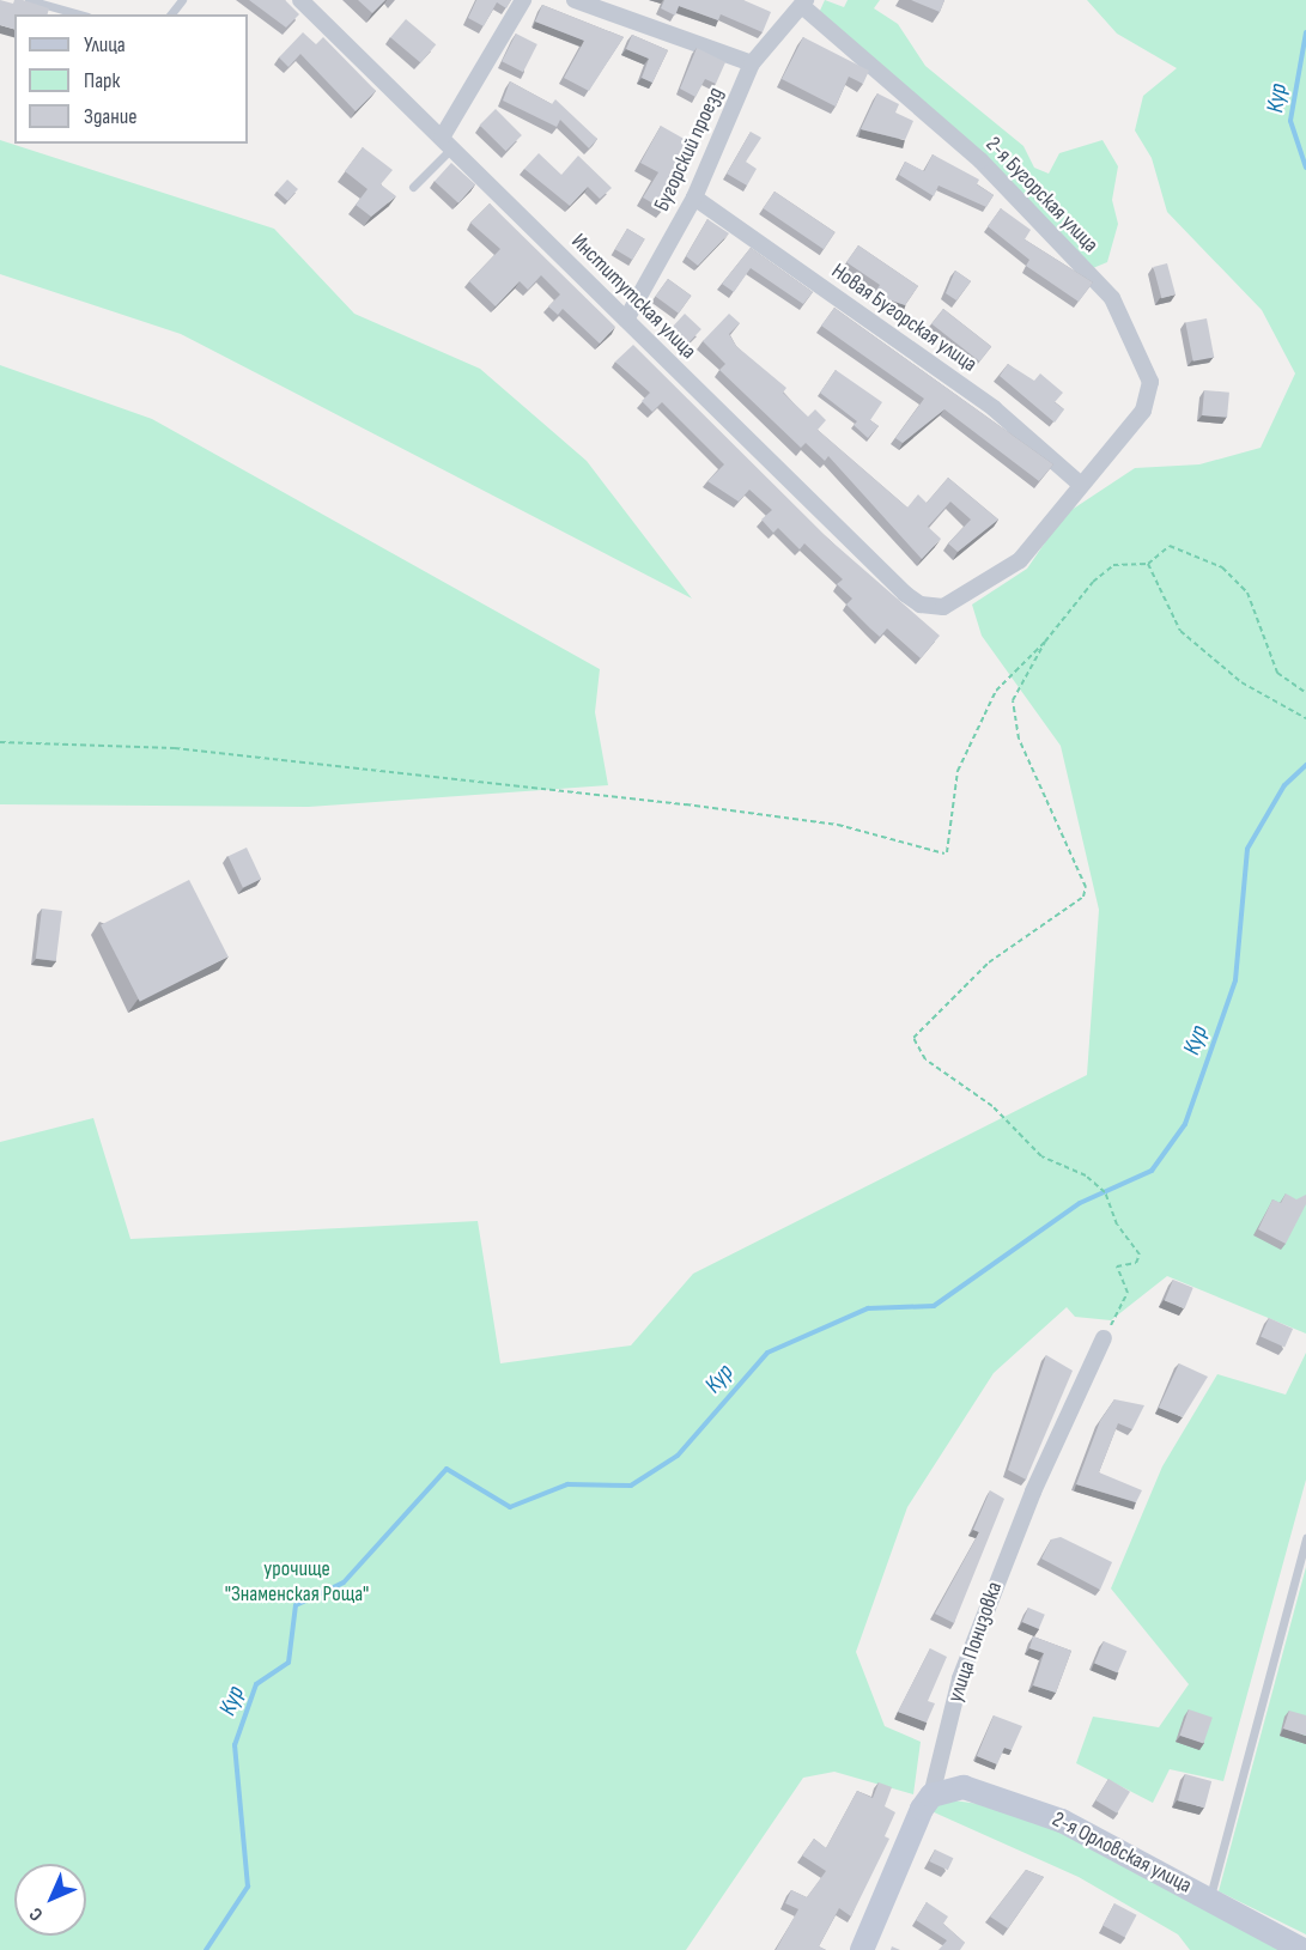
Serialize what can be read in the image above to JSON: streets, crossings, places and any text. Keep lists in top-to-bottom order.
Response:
{
  "streets": {
    "main road": ["улица Понизовка", "2-я Орловская улица"],
    "street": [
      "Бугорский проезд",
      "2-я Бугорская улица",
      "Институтская улица",
      "Новая Бугорская улица"
    ]
  },
  "crossings": [
    ["Бугорский проезд", "2-я Бугорская улица"],
    ["Бугорский проезд", "Институтская улица"],
    ["Бугорский проезд", "Новая Бугорская улица"],
    ["2-я Бугорская улица", "Институтская улица"],
    ["2-я Бугорская улица", "Новая Бугорская улица"],
    ["улица Понизовка", "2-я Орловская улица"]
  ],
  "water": ["Кур"],
  "parks": ["урочище \"Знаменская Роща\""],
  "legend": ["Улица", "Парк", "Здание"],
  "north": "bottom left"
}
